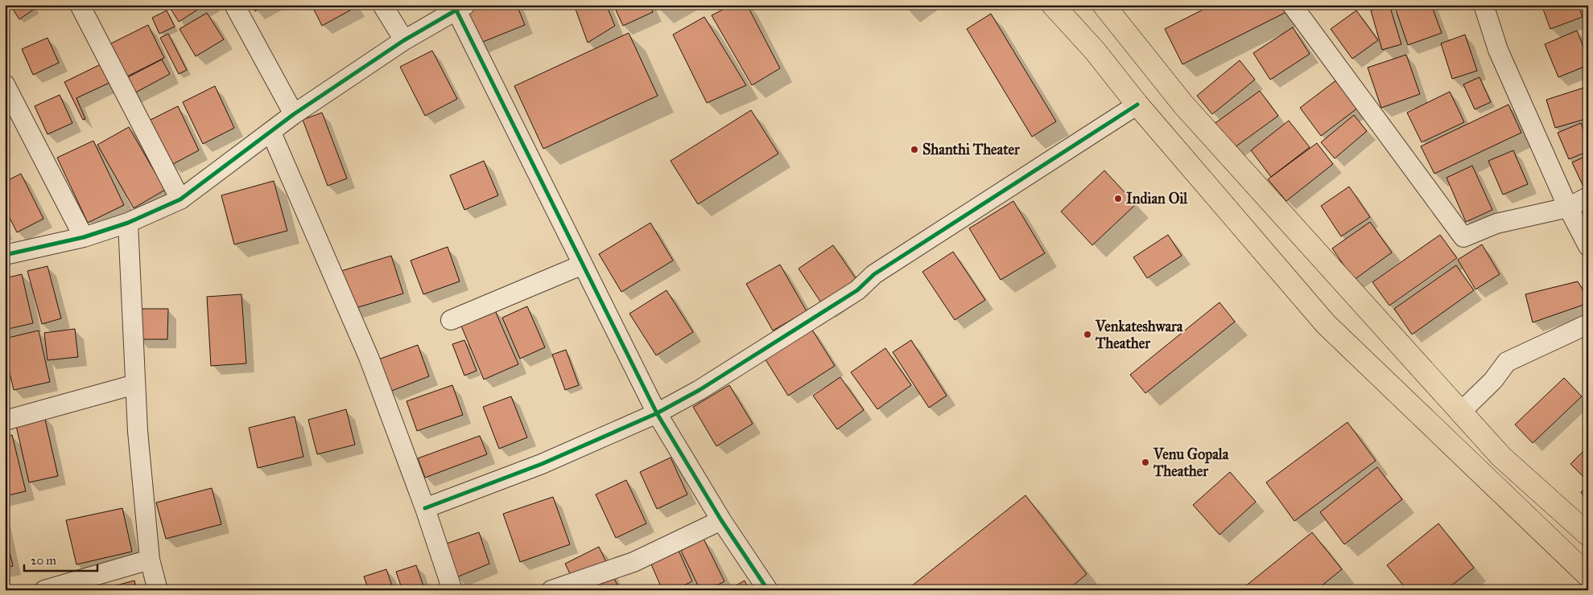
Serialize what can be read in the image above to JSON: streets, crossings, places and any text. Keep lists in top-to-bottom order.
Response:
{
  "places": [
    "Shanthi Theater",
    "Indian Oil",
    "Venkateshwara Theather",
    "Venu Gopala Theather"
  ],
  "scale_bar": "20 m"
}
